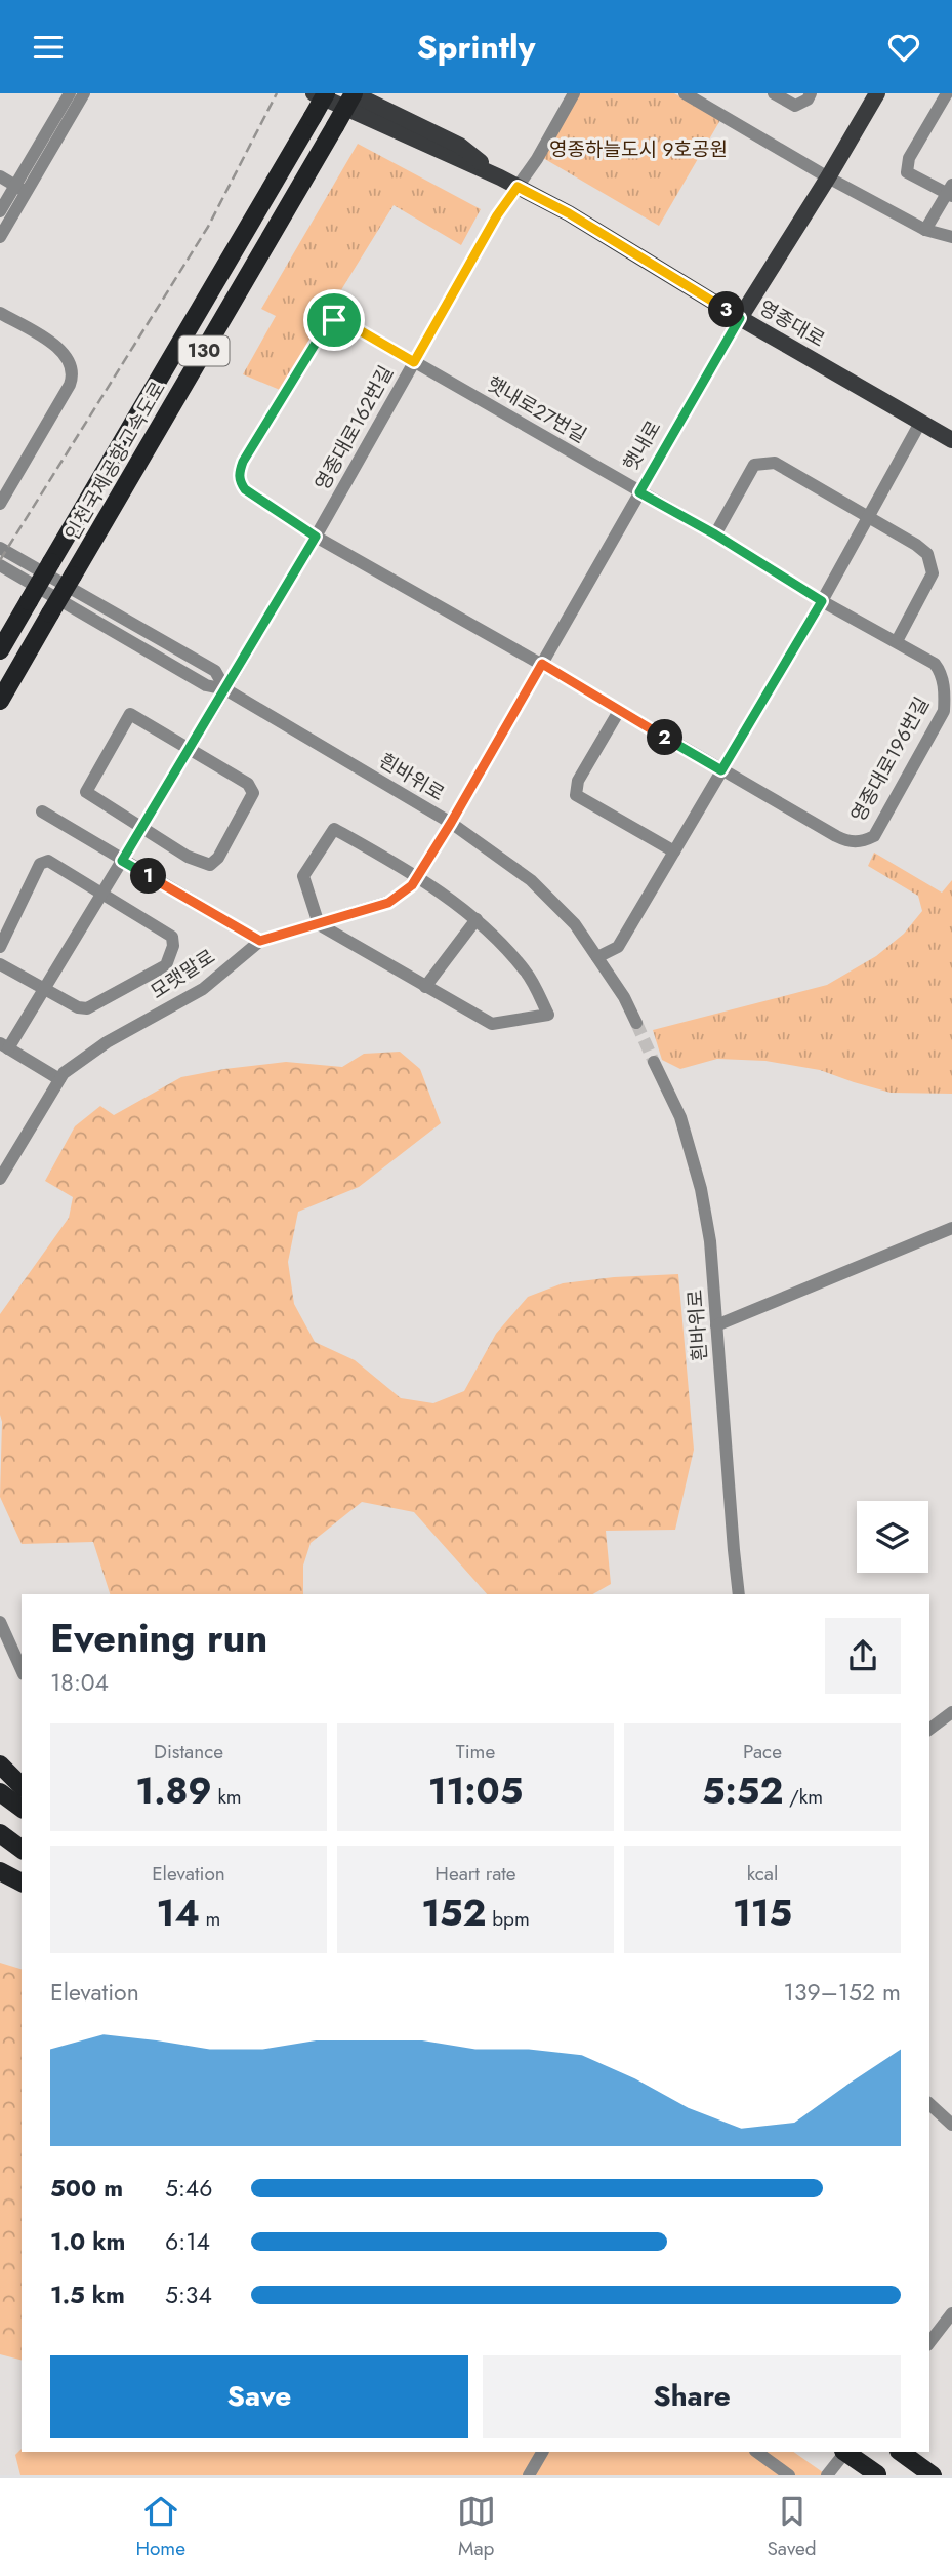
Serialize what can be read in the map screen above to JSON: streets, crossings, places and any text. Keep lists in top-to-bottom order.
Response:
{
  "streets": {
    "highway": ["130", "인천국제공항고속도로"],
    "main road": ["영종대로", "햇내로"],
    "street": [
      "햇내로27번길",
      "영종대로162번길",
      "영종대로196번길",
      "흰바위로",
      "모랫말로"
    ]
  },
  "crossings": [
    ["영종대로", "영종대로162번길"],
    ["영종대로", "햇내로"],
    ["영종대로", "인천국제공항고속도로"],
    ["햇내로27번길", "영종대로162번길"],
    ["햇내로27번길", "햇내로"],
    ["햇내로27번길", "영종대로196번길"],
    ["영종대로162번길", "흰바위로"],
    ["햇내로", "흰바위로"],
    ["햇내로", "모랫말로"],
    ["흰바위로", "모랫말로"]
  ],
  "parks": ["영종하늘도시 9호공원"],
  "page": {
    "header": "Sprintly",
    "pins": ["3", "2", "1"],
    "heading": ["Evening run", "18:04"],
    "stats": [
      ["Distance", "1.89 km"],
      ["Time", "11:05"],
      ["Pace", "5:52 /km"],
      ["Elevation", "14 m"],
      ["Heart rate", "152 bpm"],
      ["kcal", "115"]
    ],
    "chart": ["Elevation", "139–152 m"],
    "list": [
      {
        "name": "500 m",
        "note": "5:46"
      },
      {
        "name": "1.0 km",
        "note": "6:14"
      },
      {
        "name": "1.5 km",
        "note": "5:34"
      }
    ],
    "buttons": ["Save", "Share"],
    "tabs": ["Home", "Map", "Saved"]
  }
}
